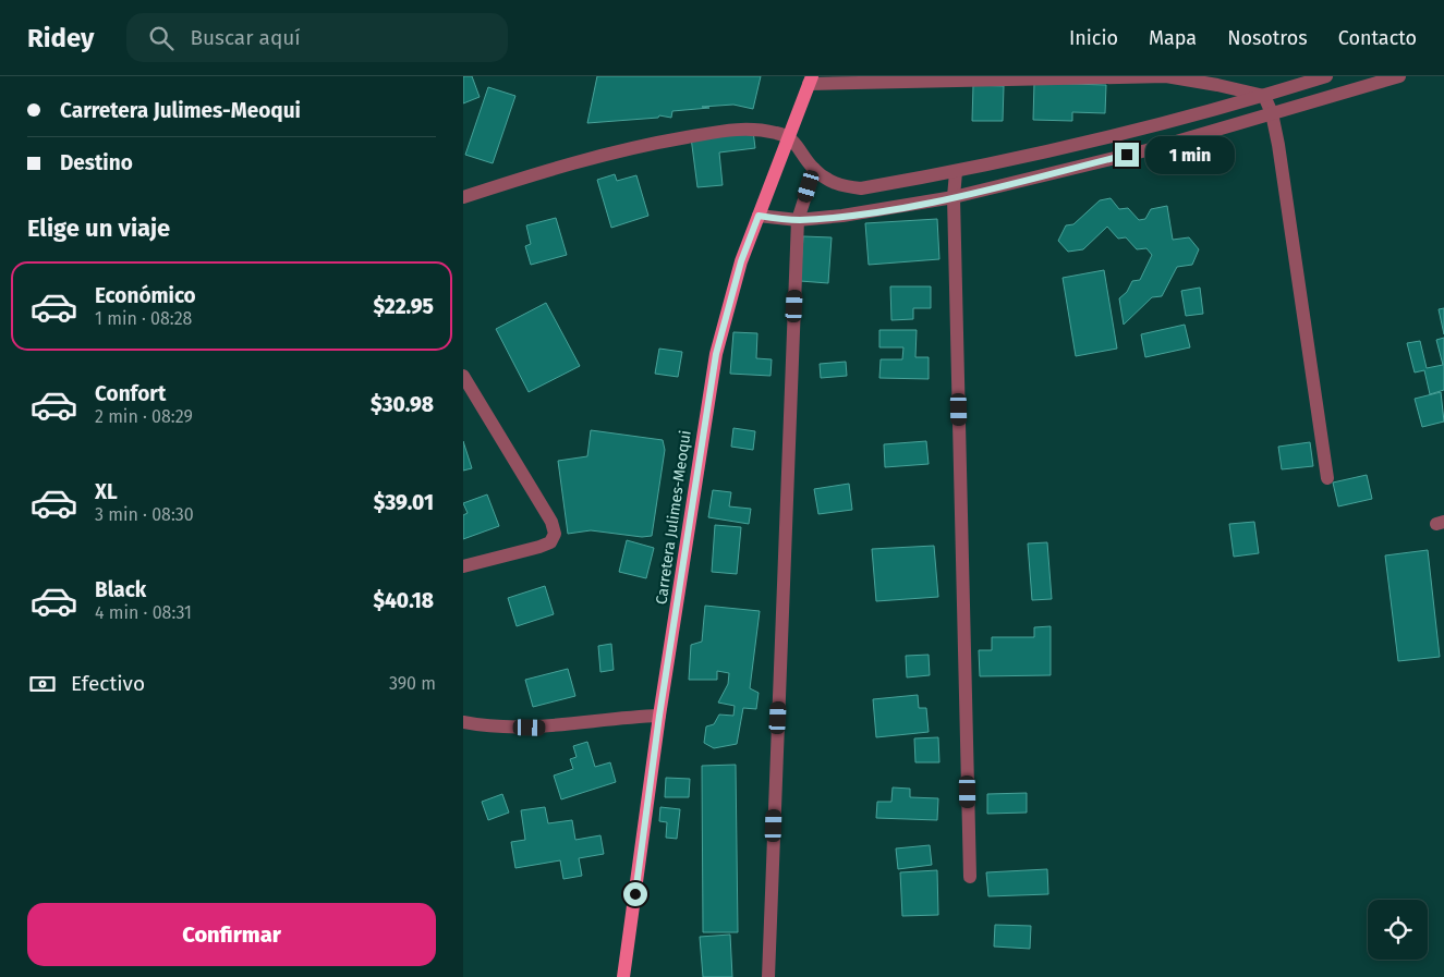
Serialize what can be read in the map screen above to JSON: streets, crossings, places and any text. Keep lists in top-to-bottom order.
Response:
{
  "streets": {
    "main road": ["Carretera Julimes-Meoqui"]
  },
  "page": {
    "header": "Ridey",
    "search": "Buscar aquí",
    "nav": [
      "Inicio",
      "Mapa",
      "Nosotros",
      "Contacto"
    ],
    "banner": ["Carretera Julimes-Meoqui", "Destino"],
    "bubble": "1 min",
    "heading": "Elige un viaje",
    "list": [
      {
        "name": "Económico",
        "note": "1 min · 08:28",
        "value": "$22.95"
      },
      {
        "name": "Confort",
        "note": "2 min · 08:29",
        "value": "$30.98"
      },
      {
        "name": "XL",
        "note": "3 min · 08:30",
        "value": "$39.01"
      },
      {
        "name": "Black",
        "note": "4 min · 08:31",
        "value": "$40.18"
      }
    ],
    "pay": ["Efectivo", "390 m"],
    "buttons": "Confirmar"
  }
}
